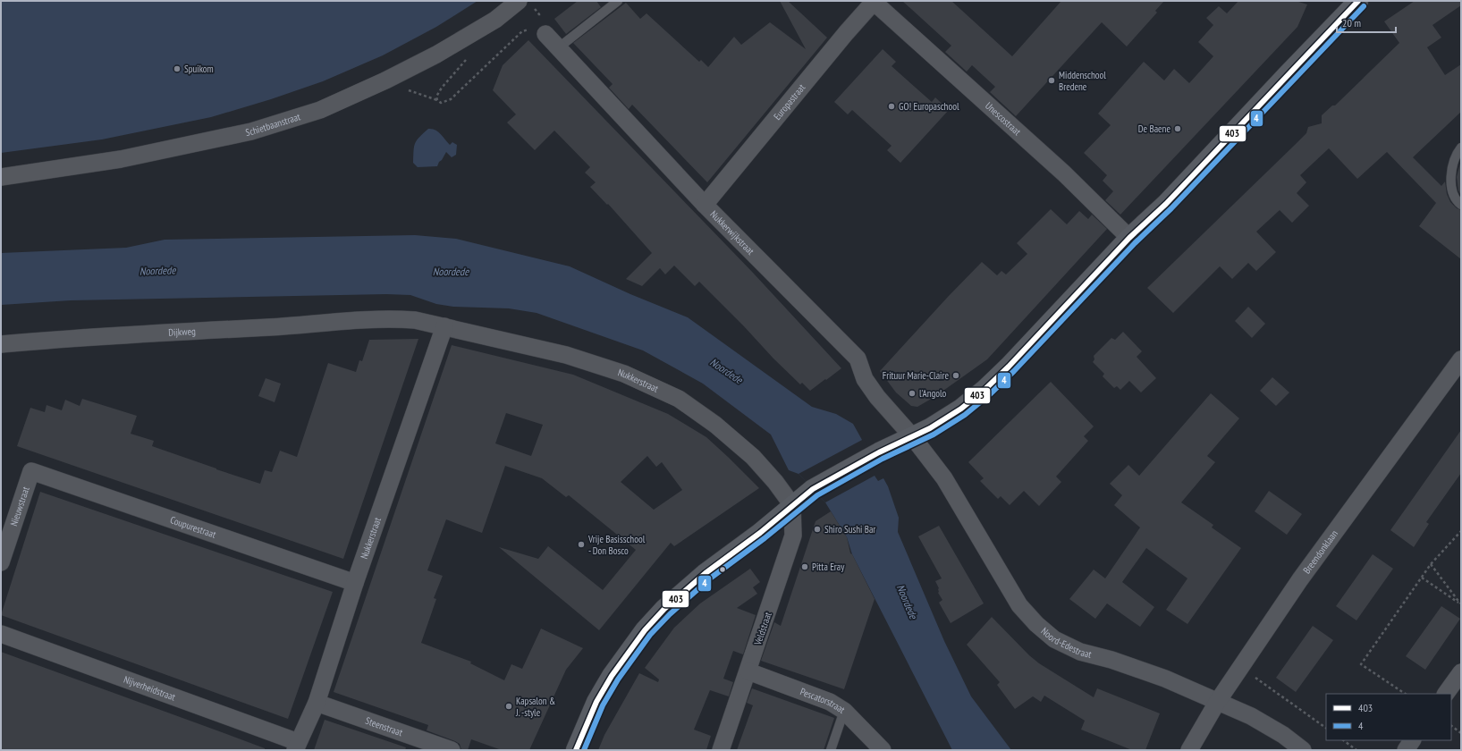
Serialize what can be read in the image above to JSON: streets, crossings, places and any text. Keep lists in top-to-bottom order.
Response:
{
  "streets": {
    "street": [
      "Europastraat",
      "Unescostraat",
      "Schietbaanstraat",
      "Nukkerwijkstraat",
      "Dijkweg",
      "Nukkerstraat",
      "Nieuwstraat",
      "Coupurestraat",
      "Breendonklaan",
      "Veldstraat",
      "Noord-Edestraat",
      "Nijverheidstraat",
      "Pescatorstraat",
      "Steenstraat"
    ]
  },
  "crossings": [
    ["Europastraat", "Unescostraat"],
    ["Europastraat", "Nukkerwijkstraat"],
    ["Nukkerwijkstraat", "Noord-Edestraat"],
    ["Dijkweg", "Nukkerstraat"],
    ["Nukkerstraat", "Coupurestraat"],
    ["Nukkerstraat", "Veldstraat"],
    ["Nukkerstraat", "Nijverheidstraat"],
    ["Nukkerstraat", "Steenstraat"],
    ["Nieuwstraat", "Coupurestraat"],
    ["Breendonklaan", "Noord-Edestraat"],
    ["Veldstraat", "Pescatorstraat"]
  ],
  "water": ["Noordede"],
  "places": [
    "Spuikom",
    "Middenschool Bredene",
    "GO! Europaschool",
    "De Baene",
    "Frituur Marie-Claire",
    "l'Angolo",
    "Shiro Sushi Bar",
    "Vrije Basisschool - Don Bosco",
    "Pitta Eray",
    "Kapsalon & J. -style"
  ],
  "lines": ["transit line 403", "transit line 4"],
  "legend": ["403", "4"],
  "scale_bar": "20 m"
}
